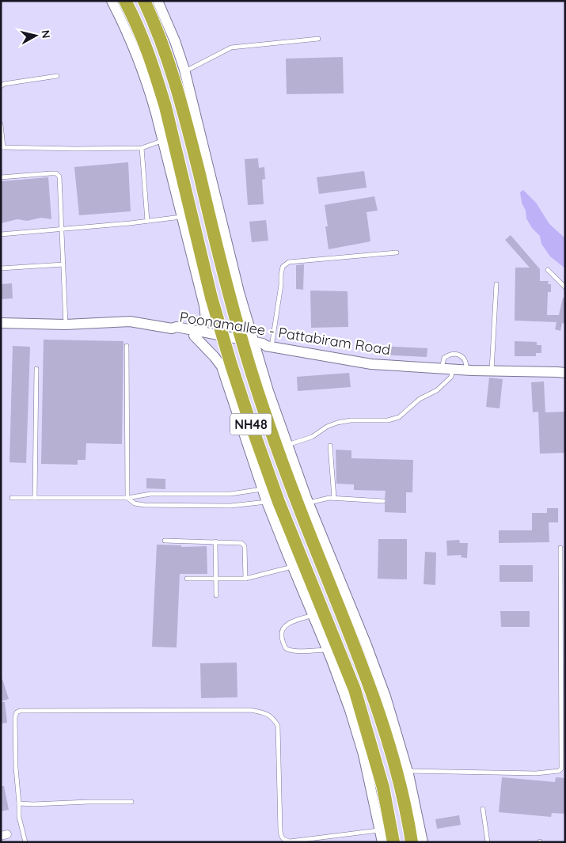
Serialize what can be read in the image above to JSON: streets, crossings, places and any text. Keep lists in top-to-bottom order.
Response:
{
  "streets": {
    "highway": ["NH48"],
    "street": ["Poonamallee - Pattabiram Road"]
  },
  "crossings": [
    ["Poonamallee - Pattabiram Road", "NH48"]
  ],
  "north": "right"
}
